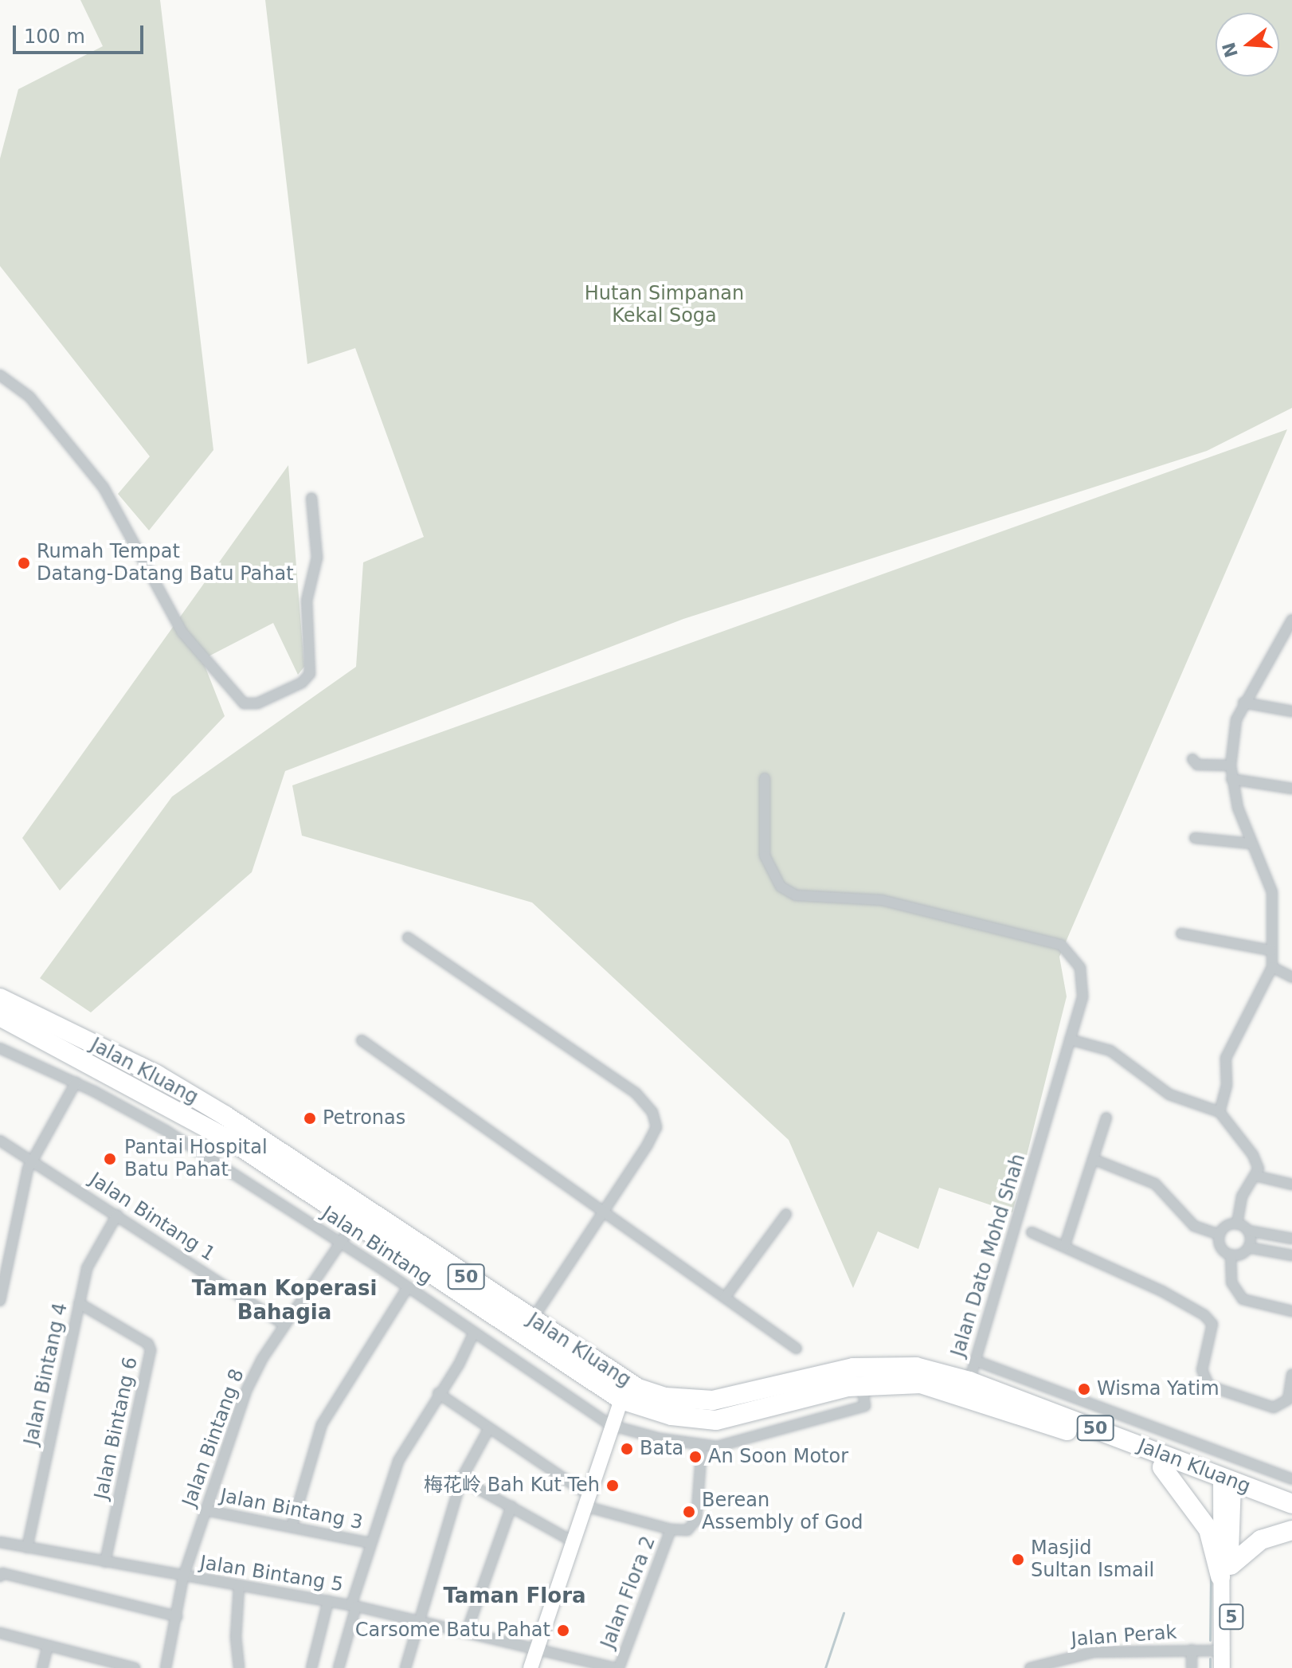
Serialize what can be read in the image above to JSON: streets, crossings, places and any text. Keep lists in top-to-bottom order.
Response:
{
  "streets": {
    "highway": ["Jalan Kluang", "50"],
    "main road": ["5"],
    "street": [
      "Jalan Bintang 1",
      "Jalan Bintang",
      "Jalan Dato Mohd Shah",
      "Jalan Bintang 4",
      "Jalan Bintang 6",
      "Jalan Bintang 8",
      "Jalan Bintang 3",
      "Jalan Bintang 5",
      "Jalan Flora 2",
      "Jalan Perak"
    ]
  },
  "crossings": [
    ["Jalan Kluang", "Jalan Bintang"],
    ["Jalan Kluang", "Jalan Dato Mohd Shah"],
    ["Jalan Kluang", "Jalan Bintang 8"],
    ["Jalan Kluang", "5"],
    ["Jalan Bintang 1", "Jalan Bintang 4"],
    ["Jalan Bintang 1", "Jalan Bintang 8"],
    ["Jalan Bintang", "Jalan Bintang 8"],
    ["Jalan Bintang 4", "Jalan Bintang 6"],
    ["Jalan Bintang 4", "Jalan Bintang 5"],
    ["Jalan Bintang 6", "Jalan Bintang 5"],
    ["Jalan Bintang 8", "Jalan Bintang 3"],
    ["Jalan Bintang 8", "Jalan Bintang 5"],
    ["Jalan Bintang 5", "Jalan Flora 2"],
    ["5", "Jalan Perak"]
  ],
  "districts": ["Taman Koperasi Bahagia", "Taman Flora"],
  "parks": ["Hutan Simpanan Kekal Soga"],
  "places": [
    "Rumah Tempat Datang-Datang Batu Pahat",
    "Petronas",
    "Pantai Hospital Batu Pahat",
    "Wisma Yatim",
    "Bata",
    "An Soon Motor",
    "梅花岭 Bah Kut Teh",
    "Berean Assembly of God",
    "Masjid Sultan Ismail",
    "Carsome Batu Pahat"
  ],
  "scale_bar": "100 m",
  "north": "left"
}
